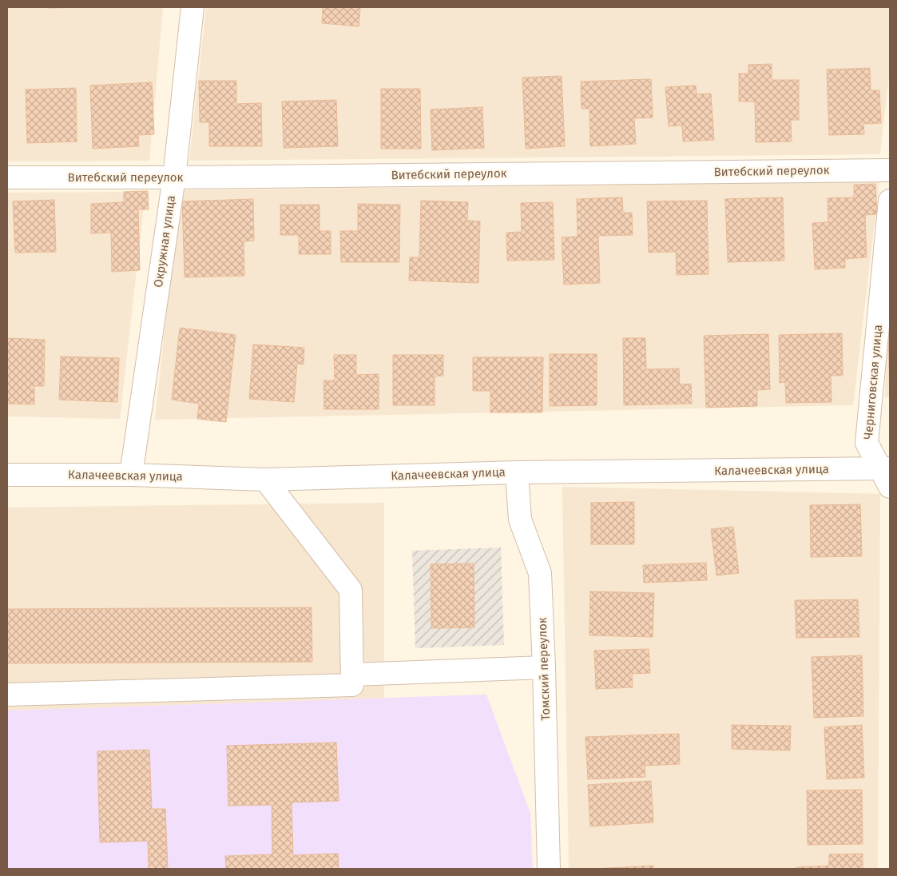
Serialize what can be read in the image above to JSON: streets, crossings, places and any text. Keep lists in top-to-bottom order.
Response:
{
  "streets": {
    "street": [
      "Витебский переулок",
      "Окружная улица",
      "Черниговская улица",
      "Калачеевская улица",
      "Томский переулок"
    ]
  },
  "crossings": [
    ["Витебский переулок", "Окружная улица"],
    ["Окружная улица", "Калачеевская улица"],
    ["Черниговская улица", "Калачеевская улица"],
    ["Калачеевская улица", "Томский переулок"]
  ]
}
